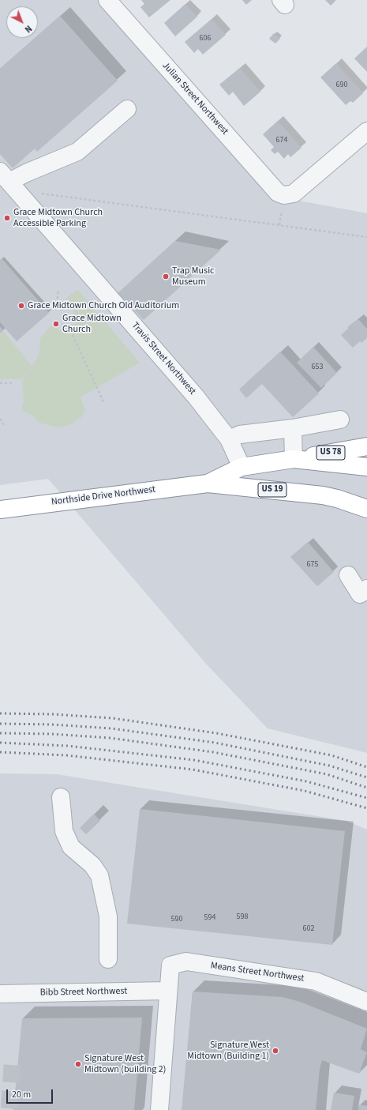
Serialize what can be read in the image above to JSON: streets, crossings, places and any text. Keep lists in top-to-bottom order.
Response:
{
  "streets": {
    "highway": ["US 78", "US 19", "Northside Drive Northwest"],
    "street": [
      "Julian Street Northwest",
      "Travis Street Northwest",
      "Means Street Northwest",
      "Bibb Street Northwest"
    ]
  },
  "crossings": [
    ["Travis Street Northwest", "Northside Drive Northwest"],
    ["US 78", "Northside Drive Northwest"],
    ["Means Street Northwest", "Bibb Street Northwest"]
  ],
  "places": [
    "Grace Midtown Church Accessible Parking",
    "Trap Music Museum",
    "Grace Midtown Church Old Auditorium",
    "Grace Midtown Church",
    "Signature West Midtown (Building 1)",
    "Signature West Midtown (building 2)"
  ],
  "house_numbers": [
    "606",
    "690",
    "674",
    "653",
    "675",
    "598",
    "594",
    "590",
    "602"
  ],
  "scale_bar": "20 m",
  "north": "bottom right"
}
